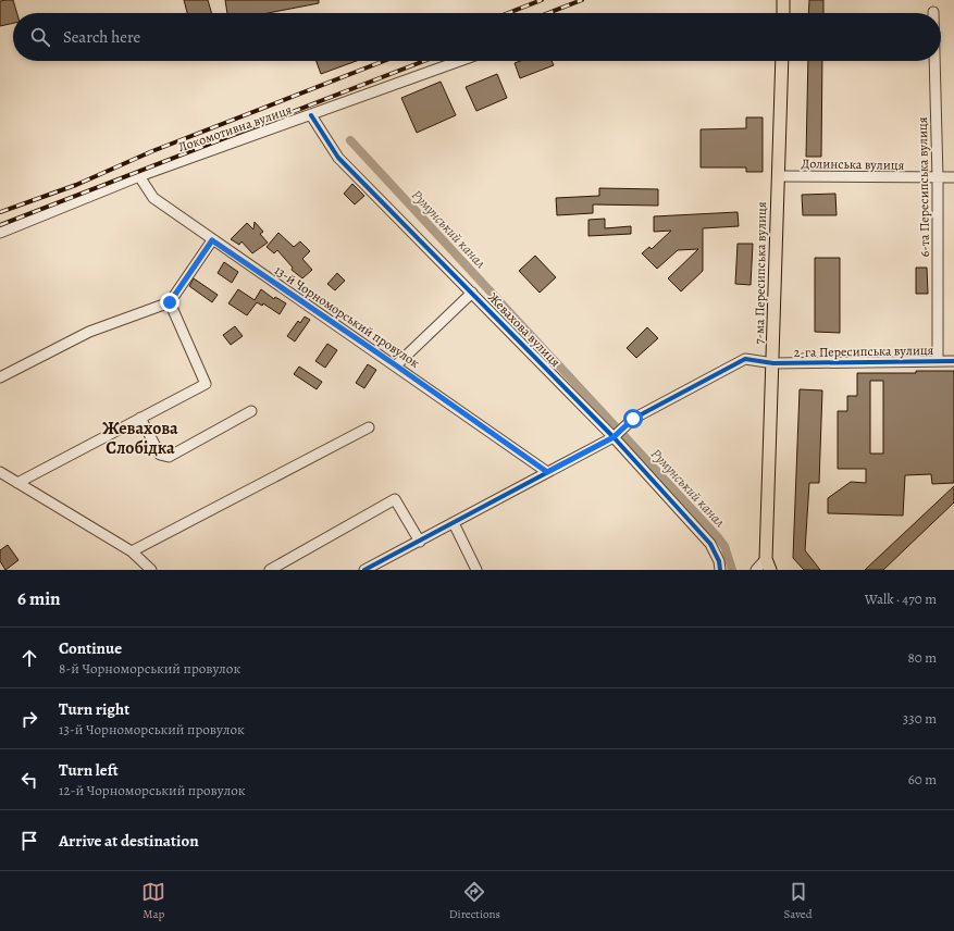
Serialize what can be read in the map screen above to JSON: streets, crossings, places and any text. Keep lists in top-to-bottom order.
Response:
{
  "streets": {
    "main road": ["7-ма Пересипська вулиця"],
    "street": [
      "Локомотивна вулиця",
      "Долинська вулиця",
      "6-та Пересипська вулиця",
      "13-й Чорноморський провулок",
      "Жевахова вулиця",
      "2-га Пересипська вулиця"
    ]
  },
  "crossings": [
    ["Локомотивна вулиця", "13-й Чорноморський провулок"],
    ["Локомотивна вулиця", "Жевахова вулиця"],
    ["Долинська вулиця", "6-та Пересипська вулиця"],
    ["Долинська вулиця", "7-ма Пересипська вулиця"],
    ["6-та Пересипська вулиця", "2-га Пересипська вулиця"],
    ["7-ма Пересипська вулиця", "2-га Пересипська вулиця"],
    ["13-й Чорноморський провулок", "2-га Пересипська вулиця"],
    ["Жевахова вулиця", "2-га Пересипська вулиця"]
  ],
  "districts": ["Жевахова Слобідка"],
  "water": ["Румунський канал"],
  "page": {
    "search": "Search here",
    "heading": ["6 min", "Walk · 470 m"],
    "list": [
      ["Continue", "8-й Чорноморський провулок", "80 m"],
      ["Turn right", "13-й Чорноморський провулок", "330 m"],
      ["Turn left", "12-й Чорноморський провулок", "60 m"],
      "Arrive at destination"
    ],
    "nav": ["Map", "Directions", "Saved"]
  }
}
